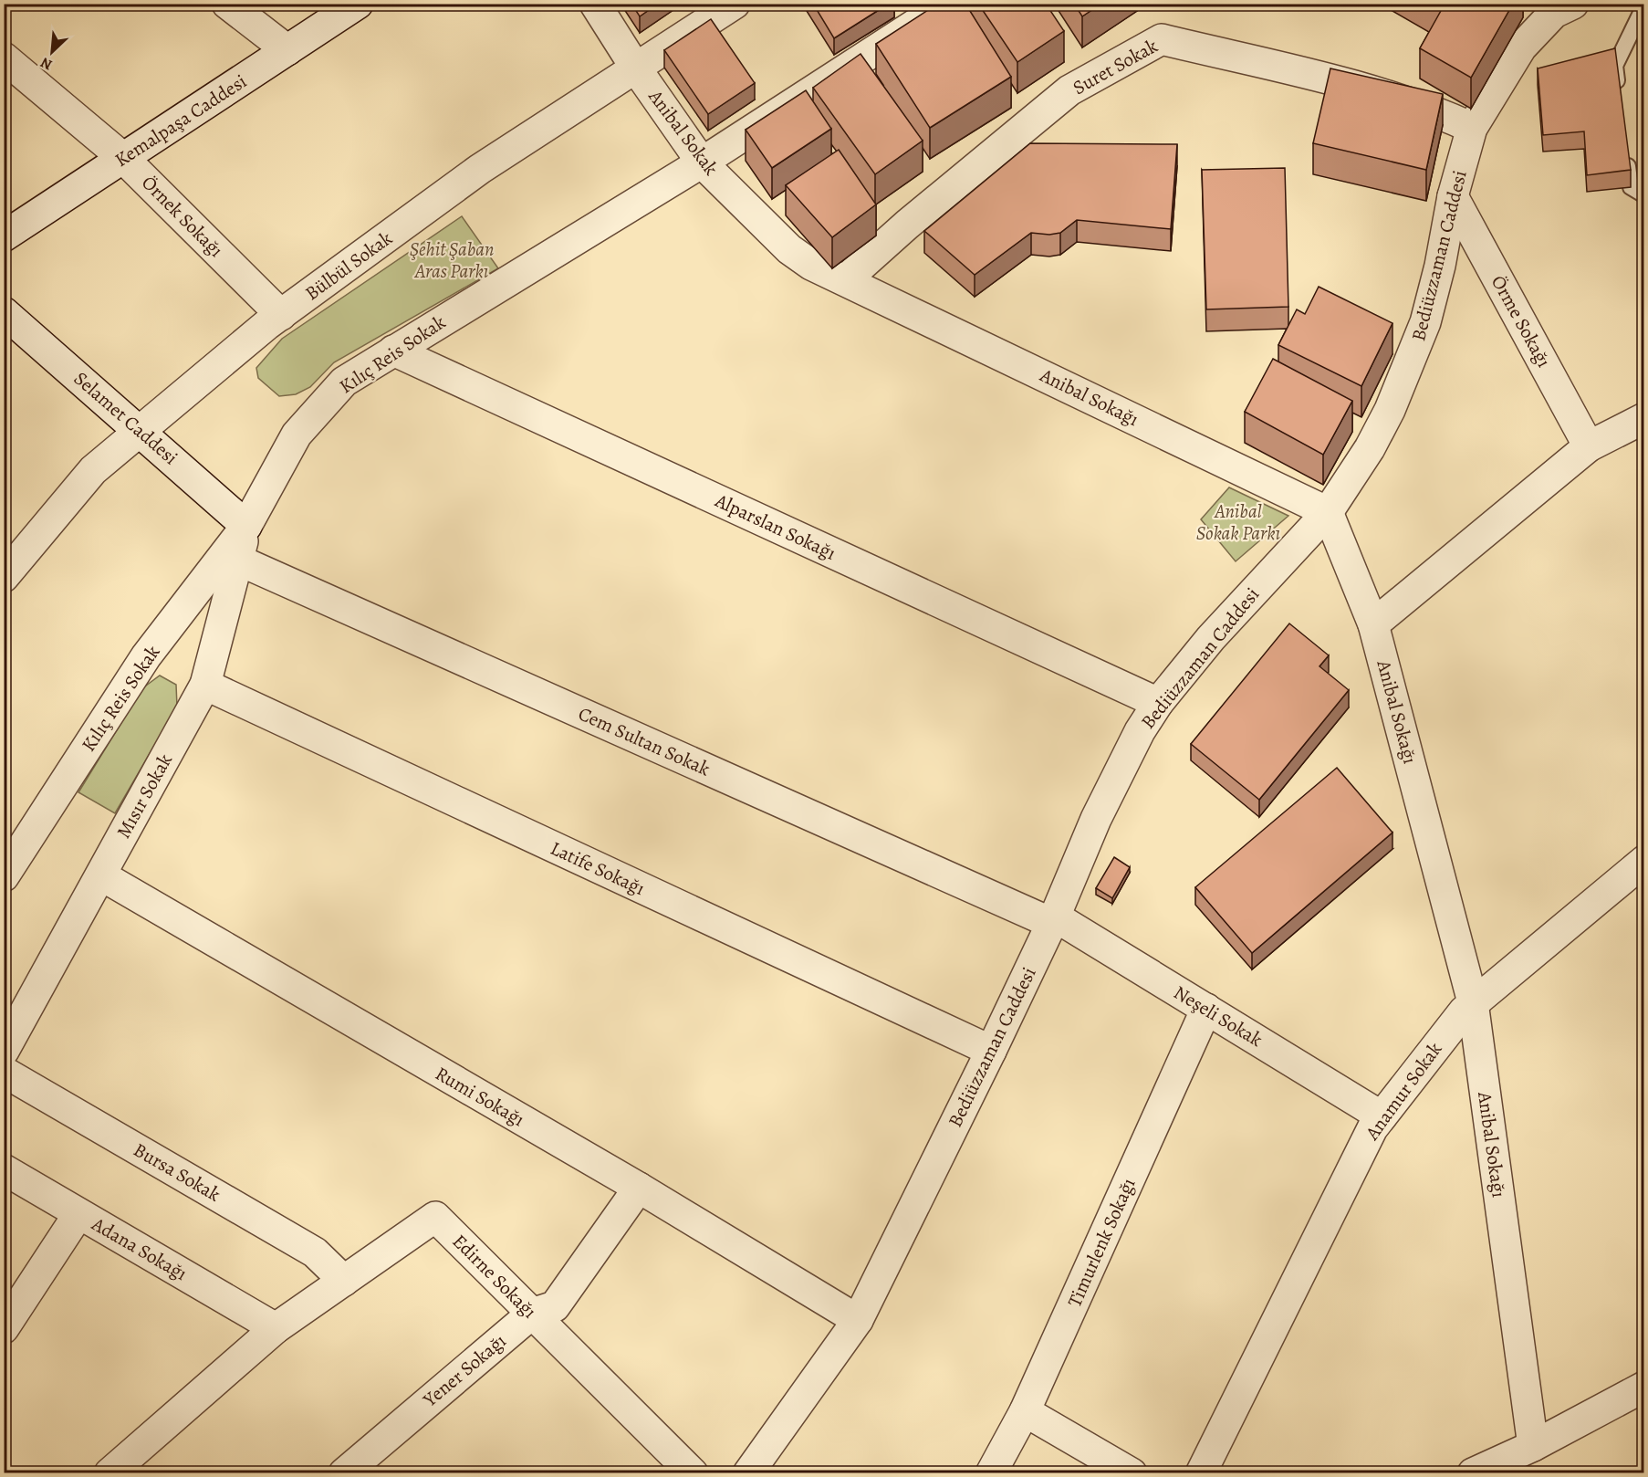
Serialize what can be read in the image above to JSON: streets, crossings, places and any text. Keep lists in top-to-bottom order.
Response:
{
  "streets": {
    "street": [
      "Suret Sokak",
      "Kemalpaşa Caddesi",
      "Anibal Sokak",
      "Örnek Sokağı",
      "Bediüzzaman Caddesi",
      "Bülbül Sokak",
      "Örme Sokağı",
      "Kılıç Reis Sokak",
      "Anibal Sokağı",
      "Selamet Caddesi",
      "Alparslan Sokağı",
      "Cem Sultan Sokak",
      "Mısır Sokak",
      "Latife Sokağı",
      "Neşeli Sokak",
      "Anamur Sokak",
      "Rumi Sokağı",
      "Bursa Sokak",
      "Timurlenk Sokağı",
      "Adana Sokağı",
      "Edirne Sokağı",
      "Yener Sokağı"
    ]
  },
  "crossings": [
    ["Suret Sokak", "Anibal Sokak"],
    ["Suret Sokak", "Bediüzzaman Caddesi"],
    ["Suret Sokak", "Anibal Sokağı"],
    ["Kemalpaşa Caddesi", "Örnek Sokağı"],
    ["Anibal Sokak", "Bülbül Sokak"],
    ["Anibal Sokak", "Kılıç Reis Sokak"],
    ["Anibal Sokak", "Anibal Sokağı"],
    ["Örnek Sokağı", "Bülbül Sokak"],
    ["Bediüzzaman Caddesi", "Örme Sokağı"],
    ["Bediüzzaman Caddesi", "Anibal Sokağı"],
    ["Bediüzzaman Caddesi", "Alparslan Sokağı"],
    ["Bediüzzaman Caddesi", "Cem Sultan Sokak"],
    ["Bediüzzaman Caddesi", "Latife Sokağı"],
    ["Bediüzzaman Caddesi", "Neşeli Sokak"],
    ["Bediüzzaman Caddesi", "Rumi Sokağı"],
    ["Bülbül Sokak", "Selamet Caddesi"],
    ["Kılıç Reis Sokak", "Selamet Caddesi"],
    ["Kılıç Reis Sokak", "Alparslan Sokağı"],
    ["Kılıç Reis Sokak", "Mısır Sokak"],
    ["Anibal Sokağı", "Anamur Sokak"],
    ["Selamet Caddesi", "Mısır Sokak"],
    ["Cem Sultan Sokak", "Mısır Sokak"],
    ["Cem Sultan Sokak", "Neşeli Sokak"],
    ["Mısır Sokak", "Latife Sokağı"],
    ["Mısır Sokak", "Rumi Sokağı"],
    ["Neşeli Sokak", "Anamur Sokak"],
    ["Neşeli Sokak", "Timurlenk Sokağı"],
    ["Rumi Sokağı", "Yener Sokağı"],
    ["Bursa Sokak", "Edirne Sokağı"],
    ["Adana Sokağı", "Edirne Sokağı"],
    ["Edirne Sokağı", "Yener Sokağı"]
  ],
  "parks": ["Şehit Şaban Aras Parkı", "Anibal Sokak Parkı"],
  "north": "bottom left"
}
